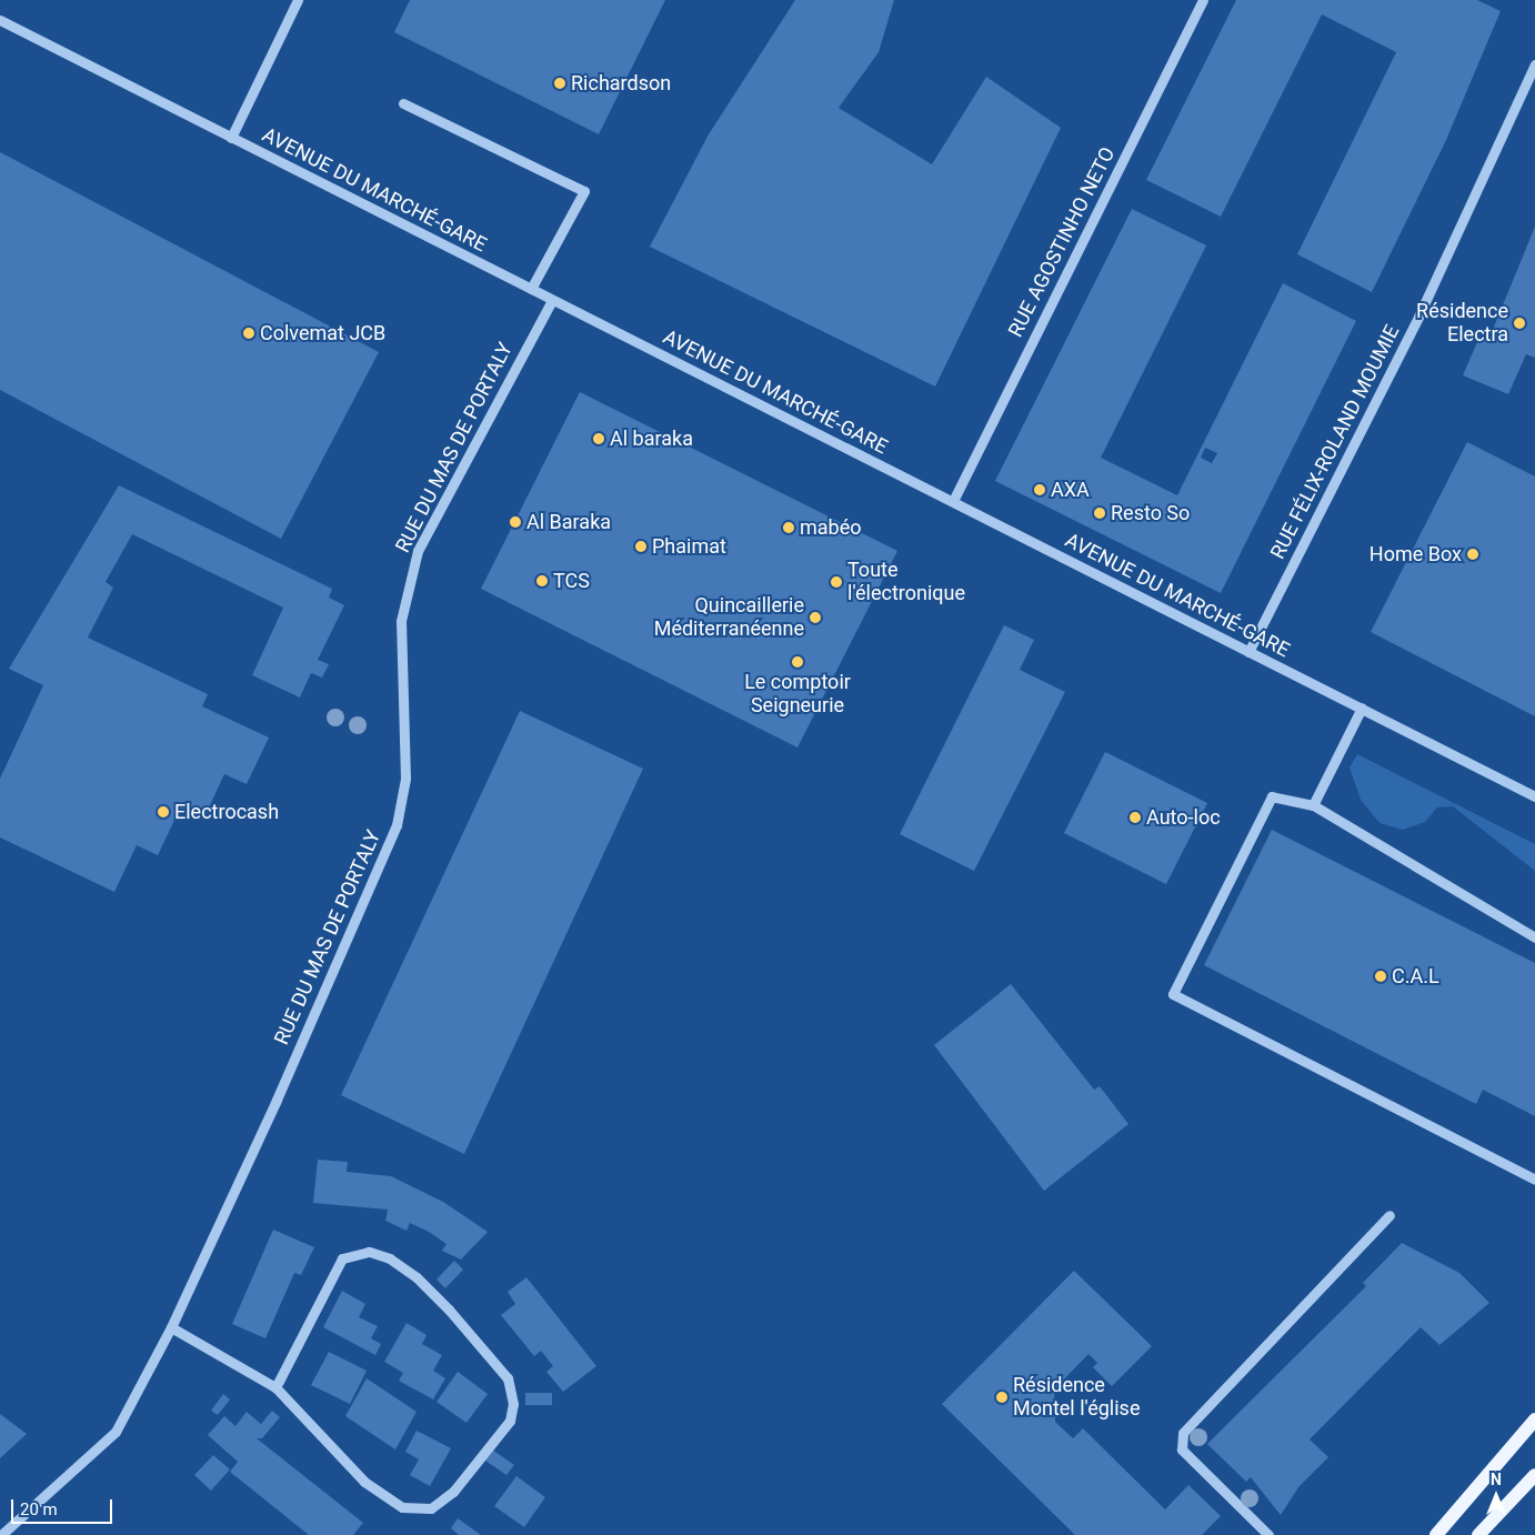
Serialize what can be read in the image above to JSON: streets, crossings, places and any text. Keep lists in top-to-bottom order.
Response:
{
  "streets": {
    "street": [
      "AVENUE DU MARCHÉ-GARE",
      "RUE AGOSTINHO NETO",
      "RUE FÉLIX-ROLAND MOUMIE",
      "RUE DU MAS DE PORTALY"
    ]
  },
  "crossings": [
    ["AVENUE DU MARCHÉ-GARE", "RUE AGOSTINHO NETO"],
    ["AVENUE DU MARCHÉ-GARE", "RUE FÉLIX-ROLAND MOUMIE"],
    ["AVENUE DU MARCHÉ-GARE", "RUE DU MAS DE PORTALY"]
  ],
  "places": [
    "Richardson",
    "Résidence Electra",
    "Colvemat JCB",
    "Al baraka",
    "AXA",
    "Resto So",
    "Al Baraka",
    "mabéo",
    "Phaimat",
    "Home Box",
    "TCS",
    "Toute l'électronique",
    "Quincaillerie Méditerranéenne",
    "Le comptoir Seigneurie",
    "Electrocash",
    "Auto-loc",
    "C.A.L",
    "Résidence Montel l'église"
  ],
  "scale_bar": "20 m",
  "north": "top"
}
